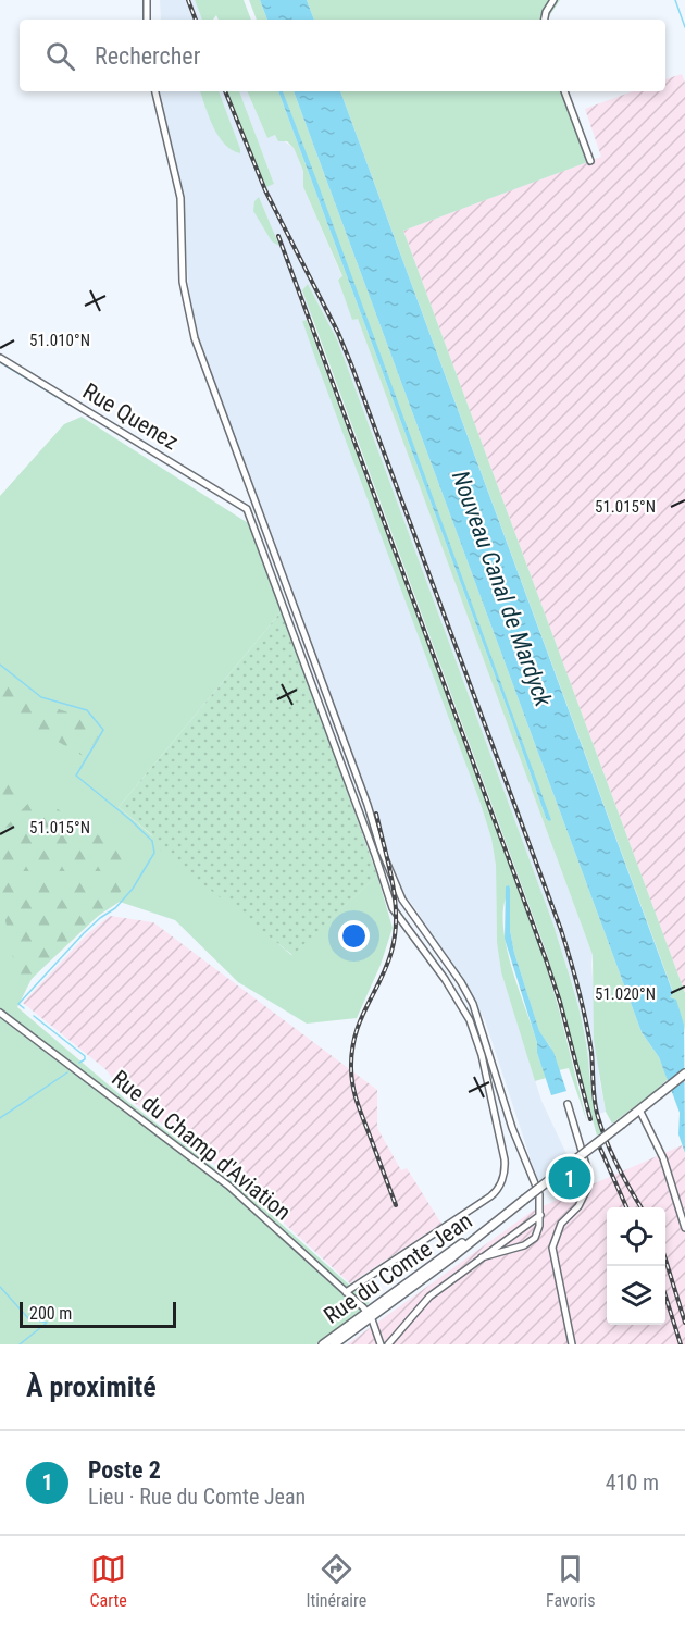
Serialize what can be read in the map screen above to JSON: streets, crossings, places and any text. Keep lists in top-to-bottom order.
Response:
{
  "streets": {
    "main road": ["Rue du Comte Jean"],
    "street": ["Rue Quenez", "Rue du Champ d'Aviation"]
  },
  "crossings": [
    ["Rue Quenez", "Rue du Champ d'Aviation"],
    ["Rue du Champ d'Aviation", "Rue du Comte Jean"]
  ],
  "water": ["Nouveau Canal de Mardyck"],
  "scale_bar": "200 m",
  "page": {
    "search": "Rechercher",
    "pins": "1",
    "scale": "200 m",
    "heading": "À proximité",
    "list": [
      {
        "mark": "1",
        "name": "Poste 2",
        "note": "Lieu · Rue du Comte Jean",
        "value": "410 m"
      }
    ],
    "nav": ["Carte", "Itinéraire", "Favoris"]
  },
  "coordinates": ["51.010°N", "51.015°N", "51.020°N"]
}
